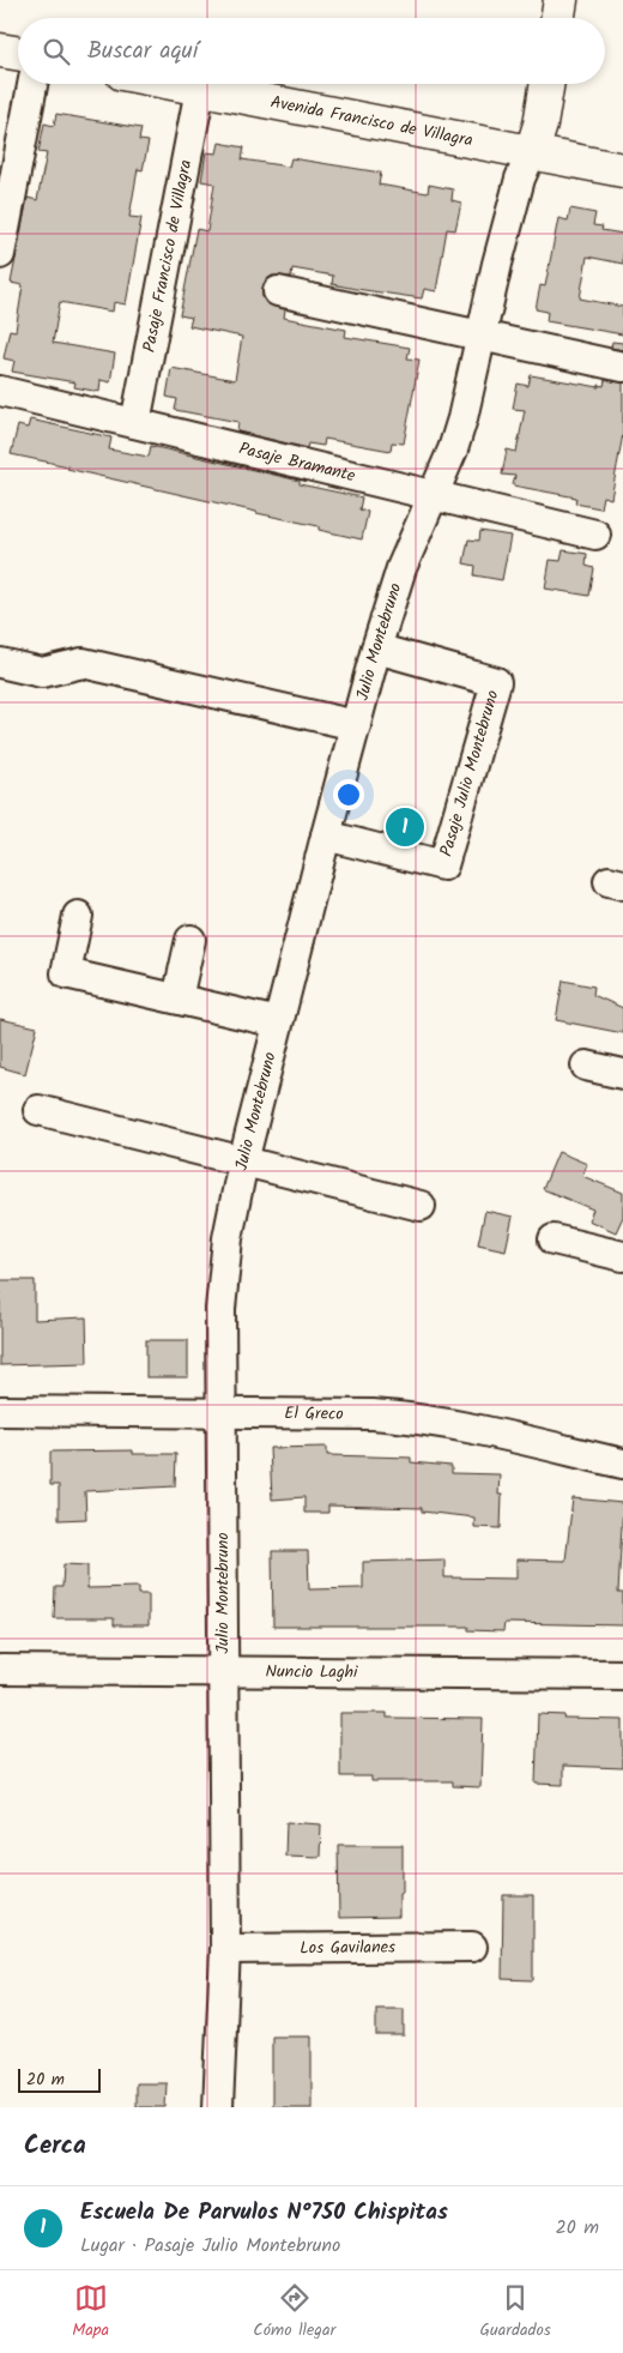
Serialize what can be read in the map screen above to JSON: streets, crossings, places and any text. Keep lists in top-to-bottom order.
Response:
{
  "streets": {
    "street": [
      "Avenida Francisco de Villagra",
      "Pasaje Francisco de Villagra",
      "Pasaje Bramante",
      "Julio Montebruno",
      "Pasaje Julio Montebruno",
      "El Greco",
      "Nuncio Laghi",
      "Los Gavilanes"
    ]
  },
  "crossings": [
    ["Avenida Francisco de Villagra", "Pasaje Francisco de Villagra"],
    ["Avenida Francisco de Villagra", "Julio Montebruno"],
    ["Pasaje Francisco de Villagra", "Pasaje Bramante"],
    ["Pasaje Bramante", "Julio Montebruno"],
    ["Julio Montebruno", "Pasaje Julio Montebruno"],
    ["Julio Montebruno", "El Greco"],
    ["Julio Montebruno", "Nuncio Laghi"],
    ["Julio Montebruno", "Los Gavilanes"]
  ],
  "scale_bar": "20 m",
  "page": {
    "search": "Buscar aquí",
    "pins": "1",
    "scale": "20 m",
    "heading": "Cerca",
    "list": [
      {
        "mark": "1",
        "name": "Escuela De Parvulos N°750 Chispitas",
        "note": "Lugar · Pasaje Julio Montebruno",
        "value": "20 m"
      }
    ],
    "nav": ["Mapa", "Cómo llegar", "Guardados"]
  }
}
